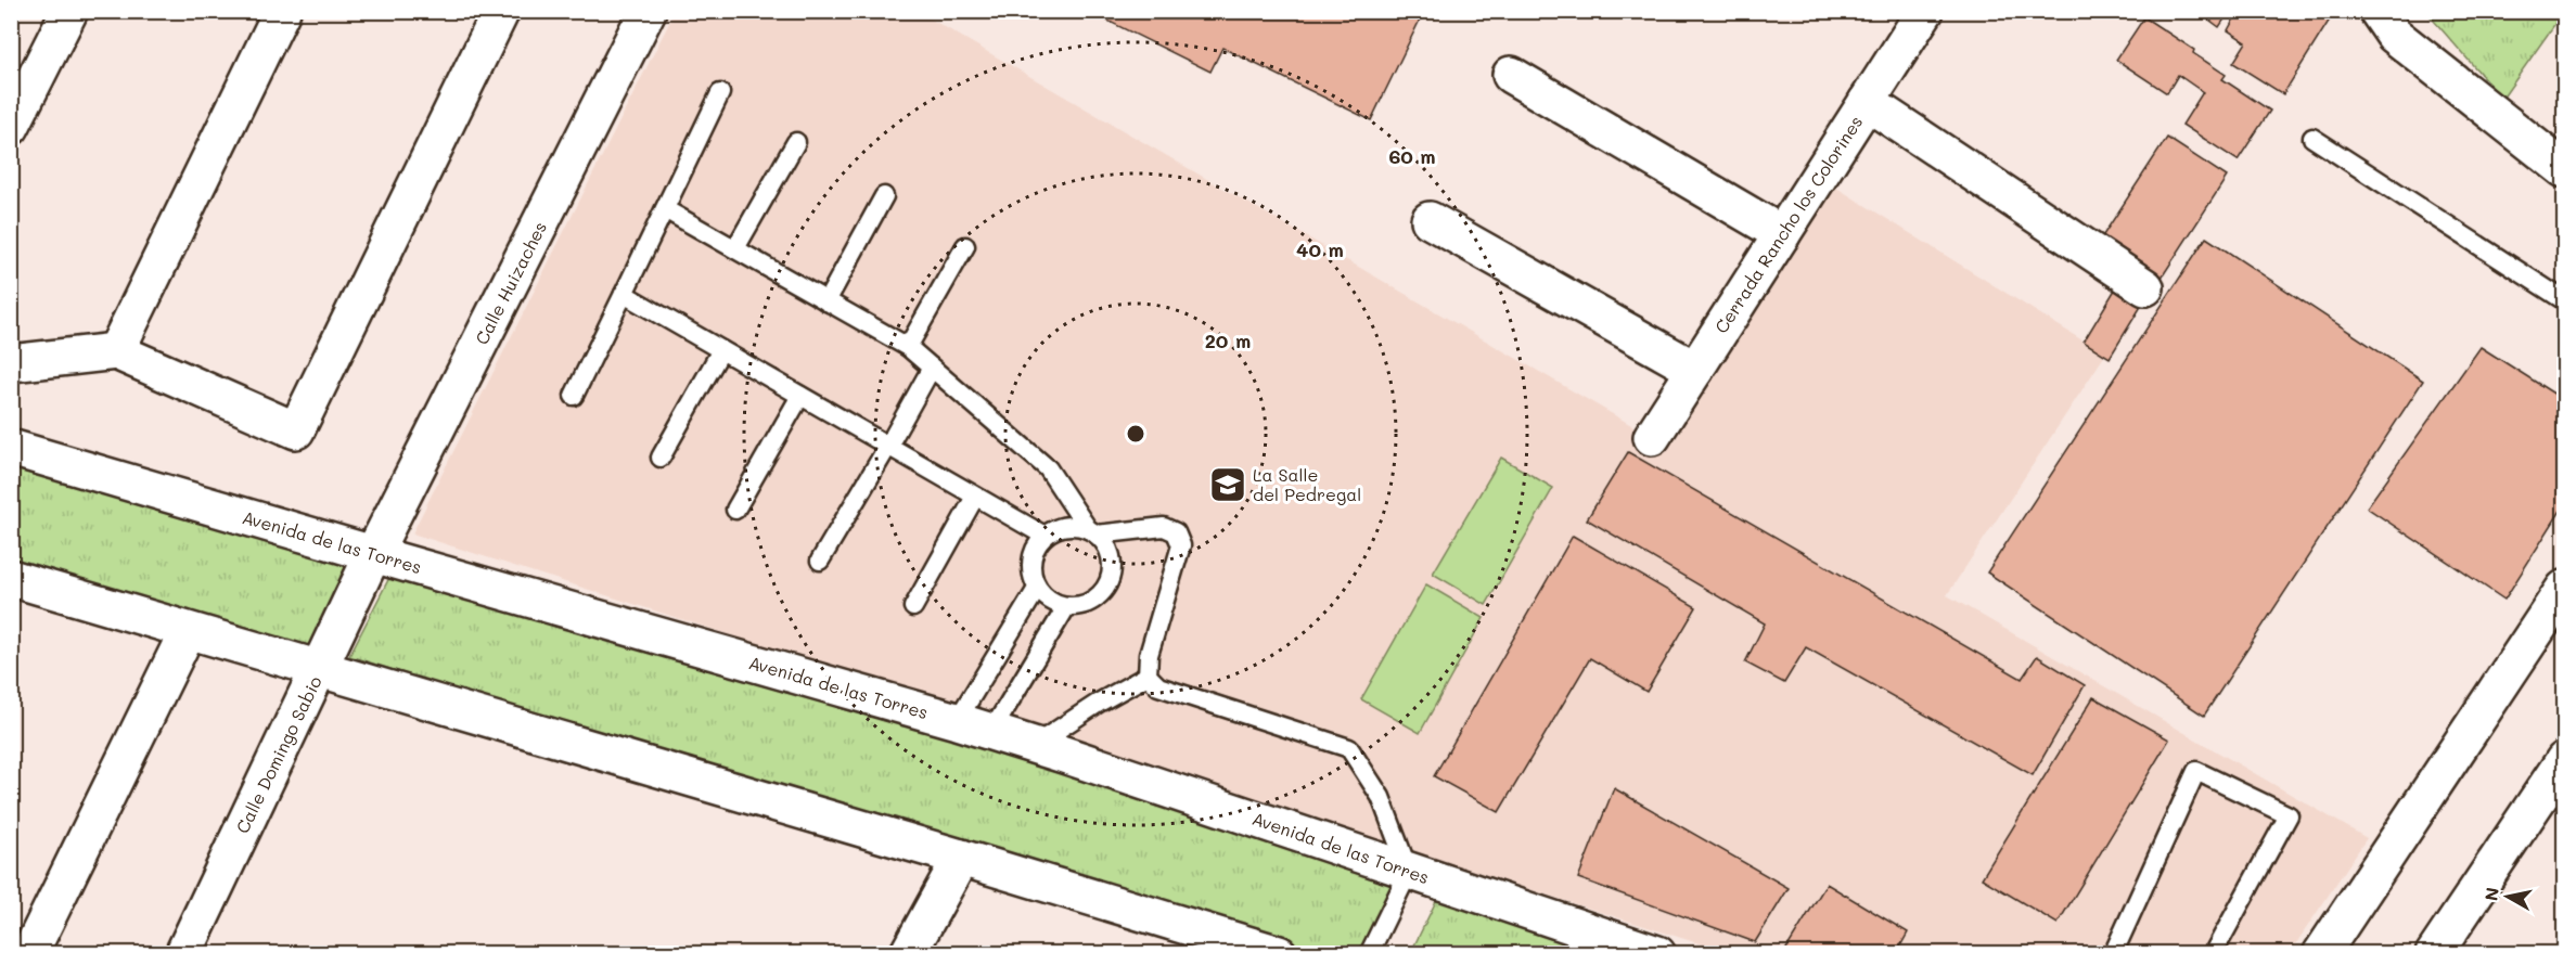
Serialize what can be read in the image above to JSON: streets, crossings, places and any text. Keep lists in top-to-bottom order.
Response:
{
  "streets": {
    "street": [
      "Cerrada Rancho los Colorines",
      "Calle Huizaches",
      "Avenida de las Torres",
      "Calle Domingo Sabio"
    ]
  },
  "crossings": [
    ["Calle Huizaches", "Avenida de las Torres"],
    ["Calle Huizaches", "Calle Domingo Sabio"],
    ["Avenida de las Torres", "Calle Domingo Sabio"]
  ],
  "places": {
    "school or university": ["La Salle del Pedregal"]
  },
  "north": "left",
  "rings": ["60 m", "40 m", "20 m"]
}
